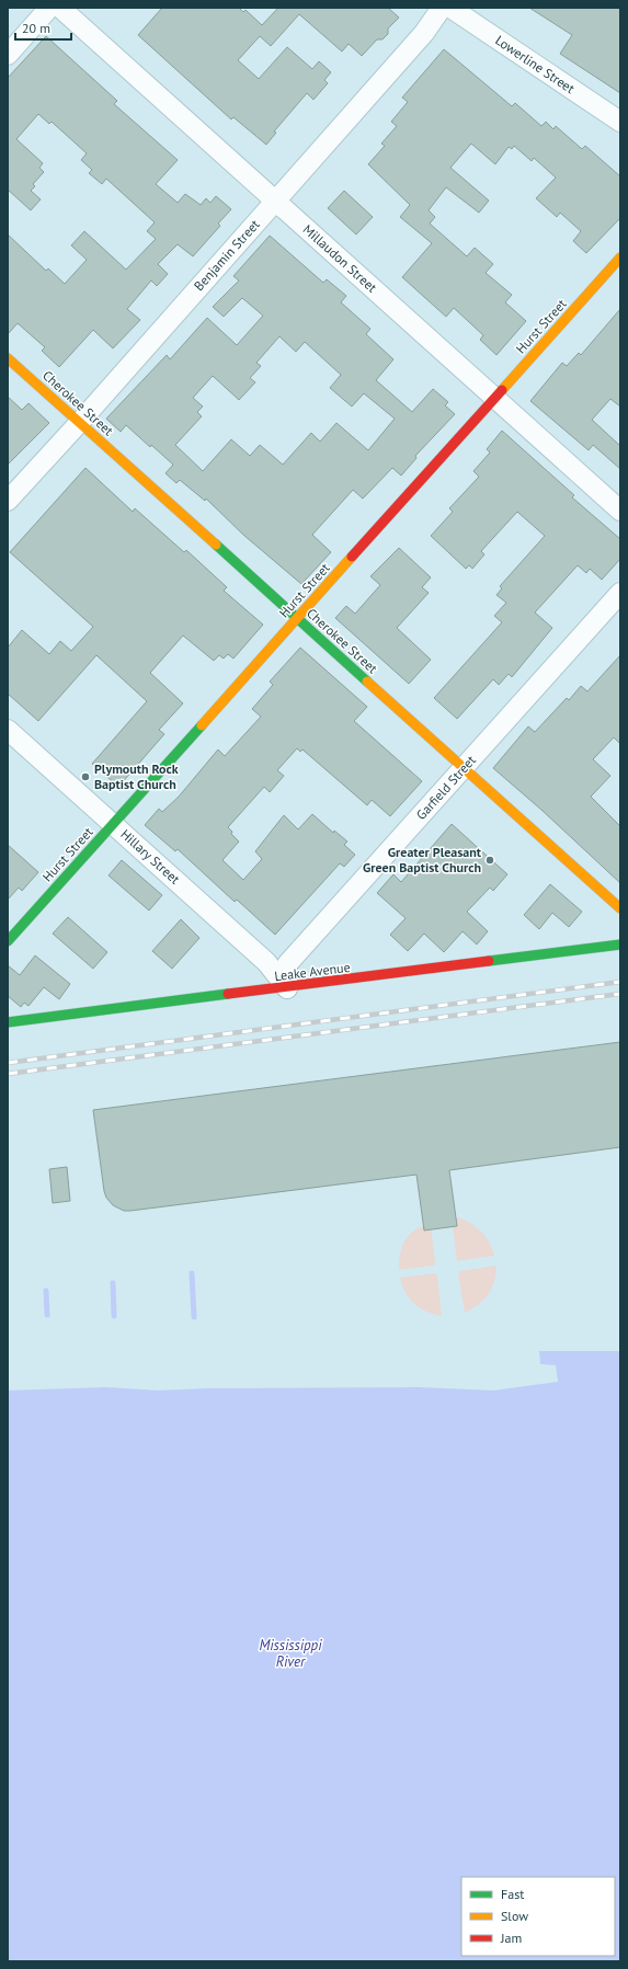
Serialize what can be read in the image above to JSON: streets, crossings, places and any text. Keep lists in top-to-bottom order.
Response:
{
  "streets": {
    "street": [
      "Lowerline Street",
      "Benjamin Street",
      "Millaudon Street",
      "Hurst Street",
      "Cherokee Street",
      "Garfield Street",
      "Hillary Street",
      "Leake Avenue"
    ]
  },
  "crossings": [
    ["Benjamin Street", "Millaudon Street"],
    ["Benjamin Street", "Cherokee Street"],
    ["Millaudon Street", "Hurst Street"],
    ["Hurst Street", "Cherokee Street"],
    ["Hurst Street", "Hillary Street"],
    ["Cherokee Street", "Garfield Street"],
    ["Garfield Street", "Hillary Street"],
    ["Garfield Street", "Leake Avenue"],
    ["Hillary Street", "Leake Avenue"]
  ],
  "water": ["Mississippi River"],
  "places": ["Plymouth Rock Baptist Church", "Greater Pleasant Green Baptist Church"],
  "legend": ["Fast", "Slow", "Jam"],
  "scale_bar": "20 m"
}
